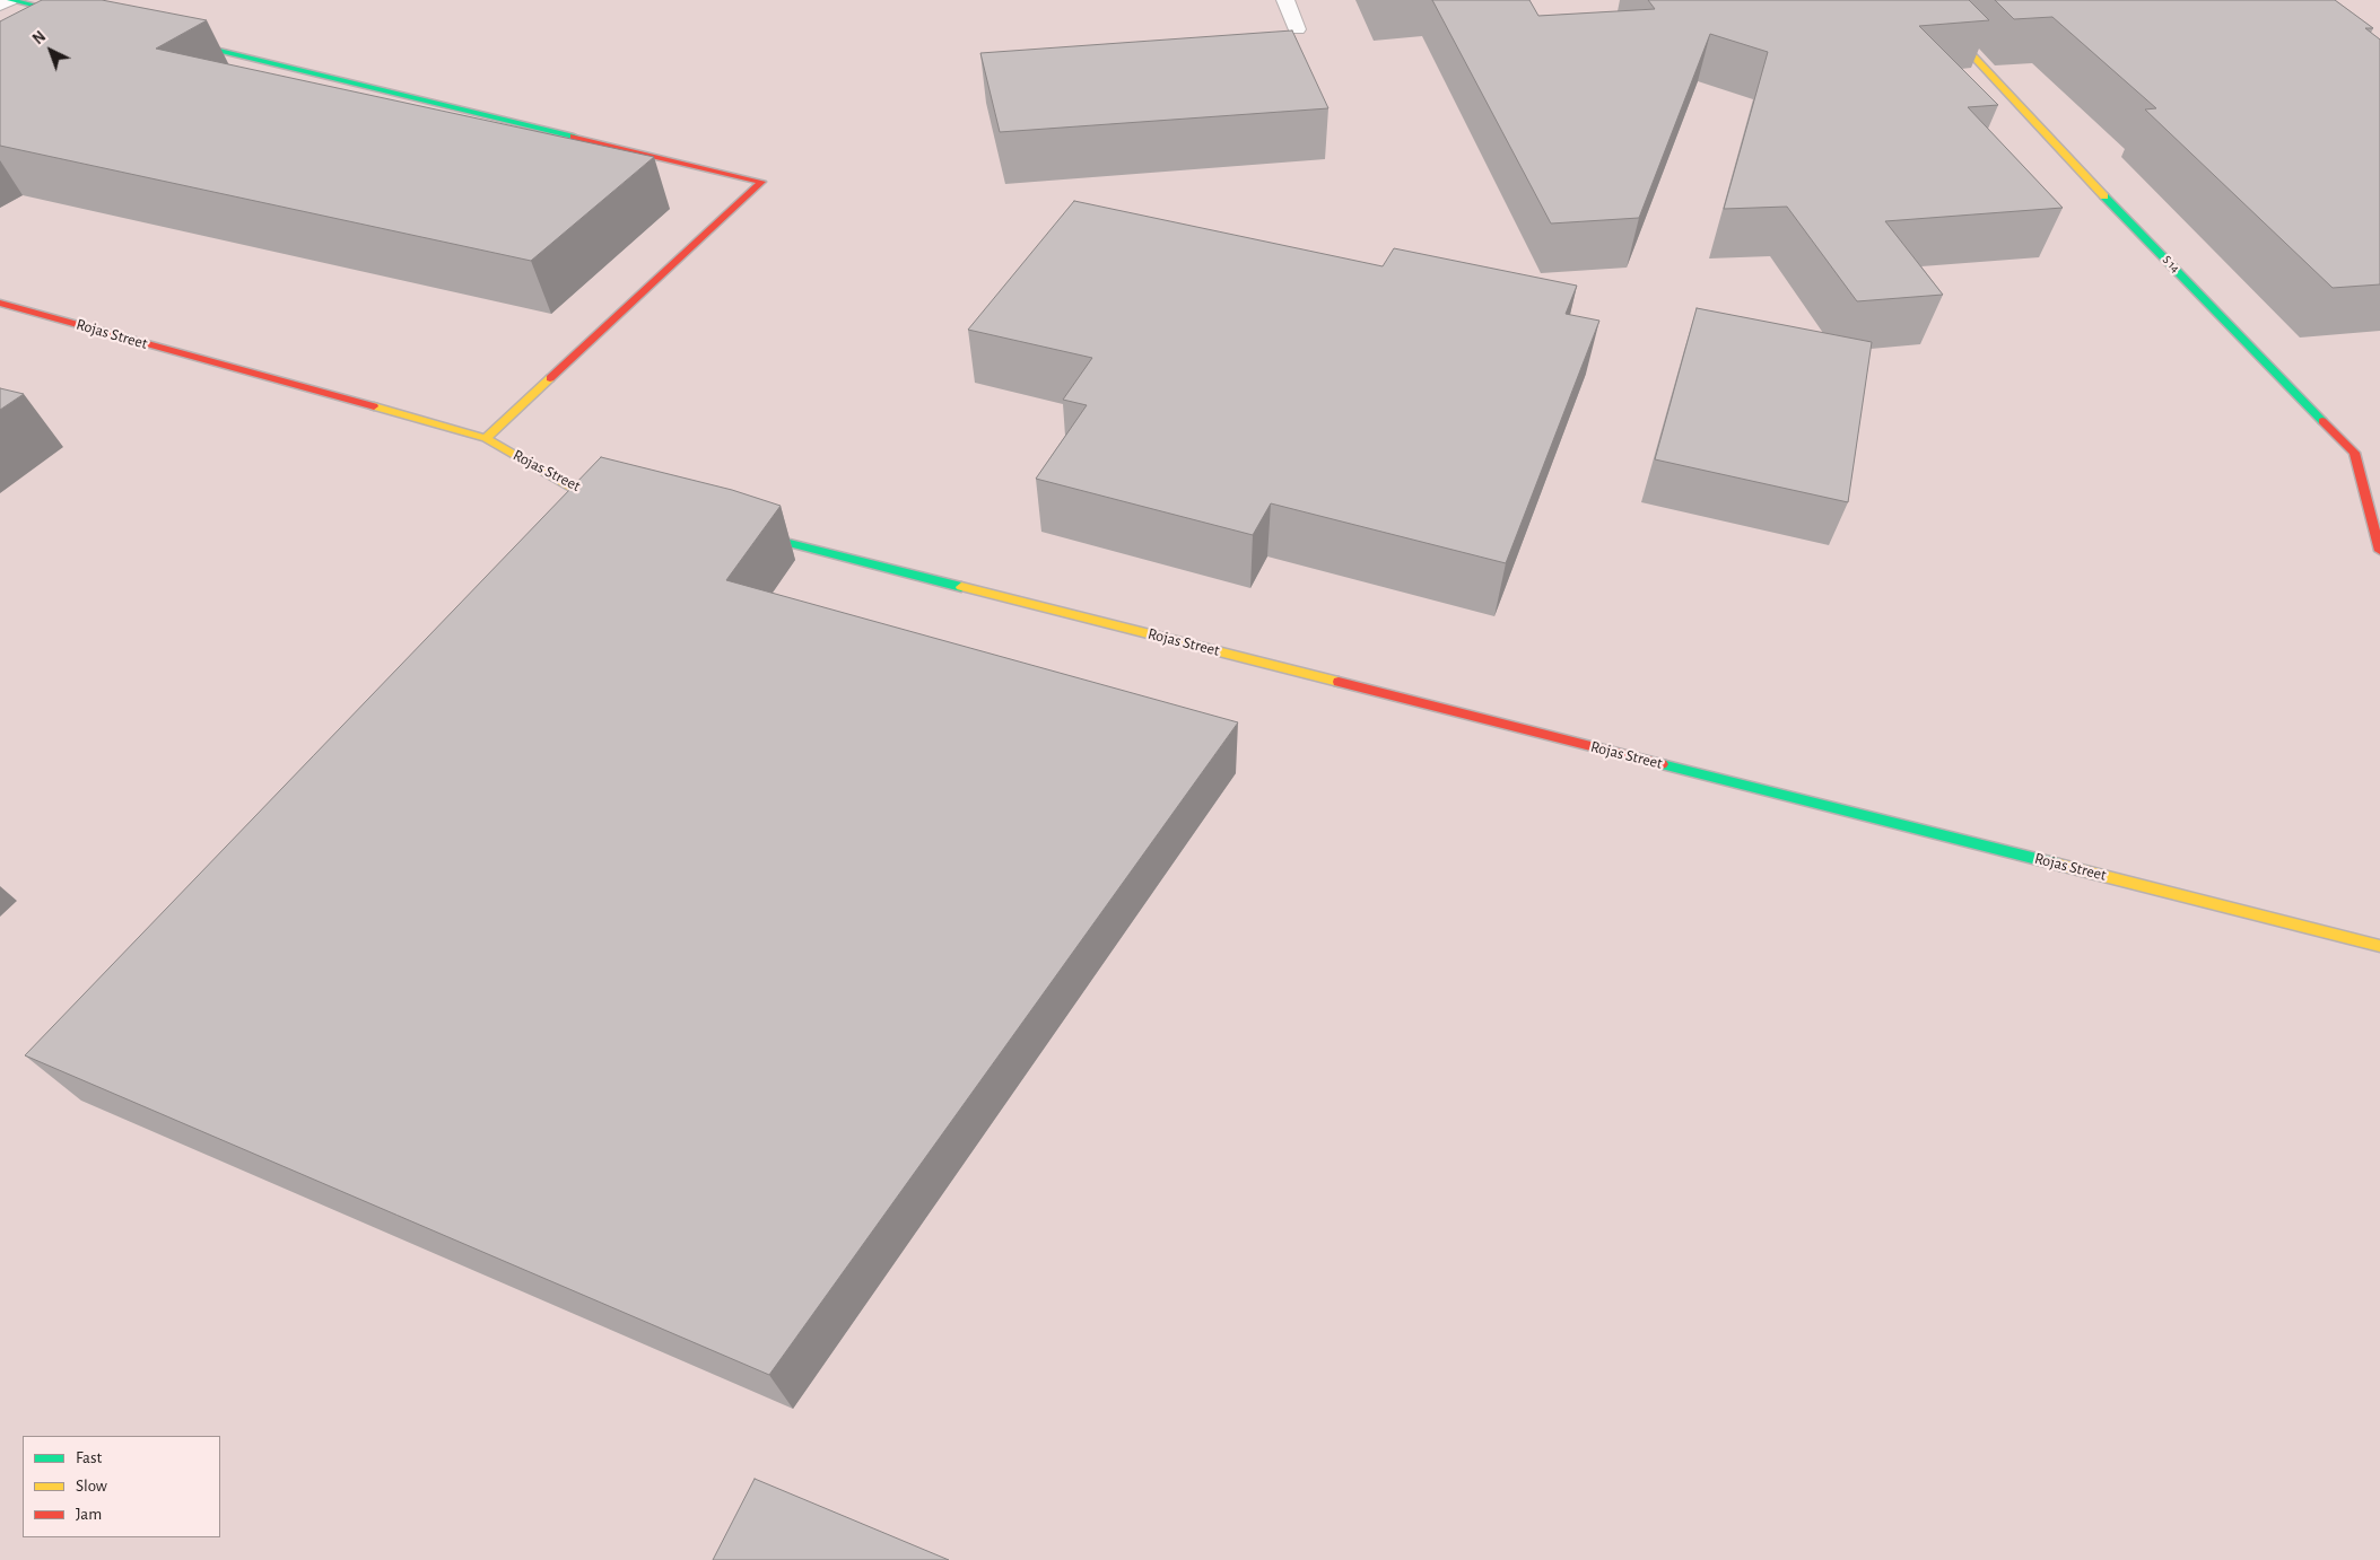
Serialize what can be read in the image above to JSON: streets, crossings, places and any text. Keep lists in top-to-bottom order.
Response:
{
  "streets": {
    "street": ["S 14", "Rojas Street"]
  },
  "legend": ["Fast", "Slow", "Jam"],
  "north": "top left"
}
